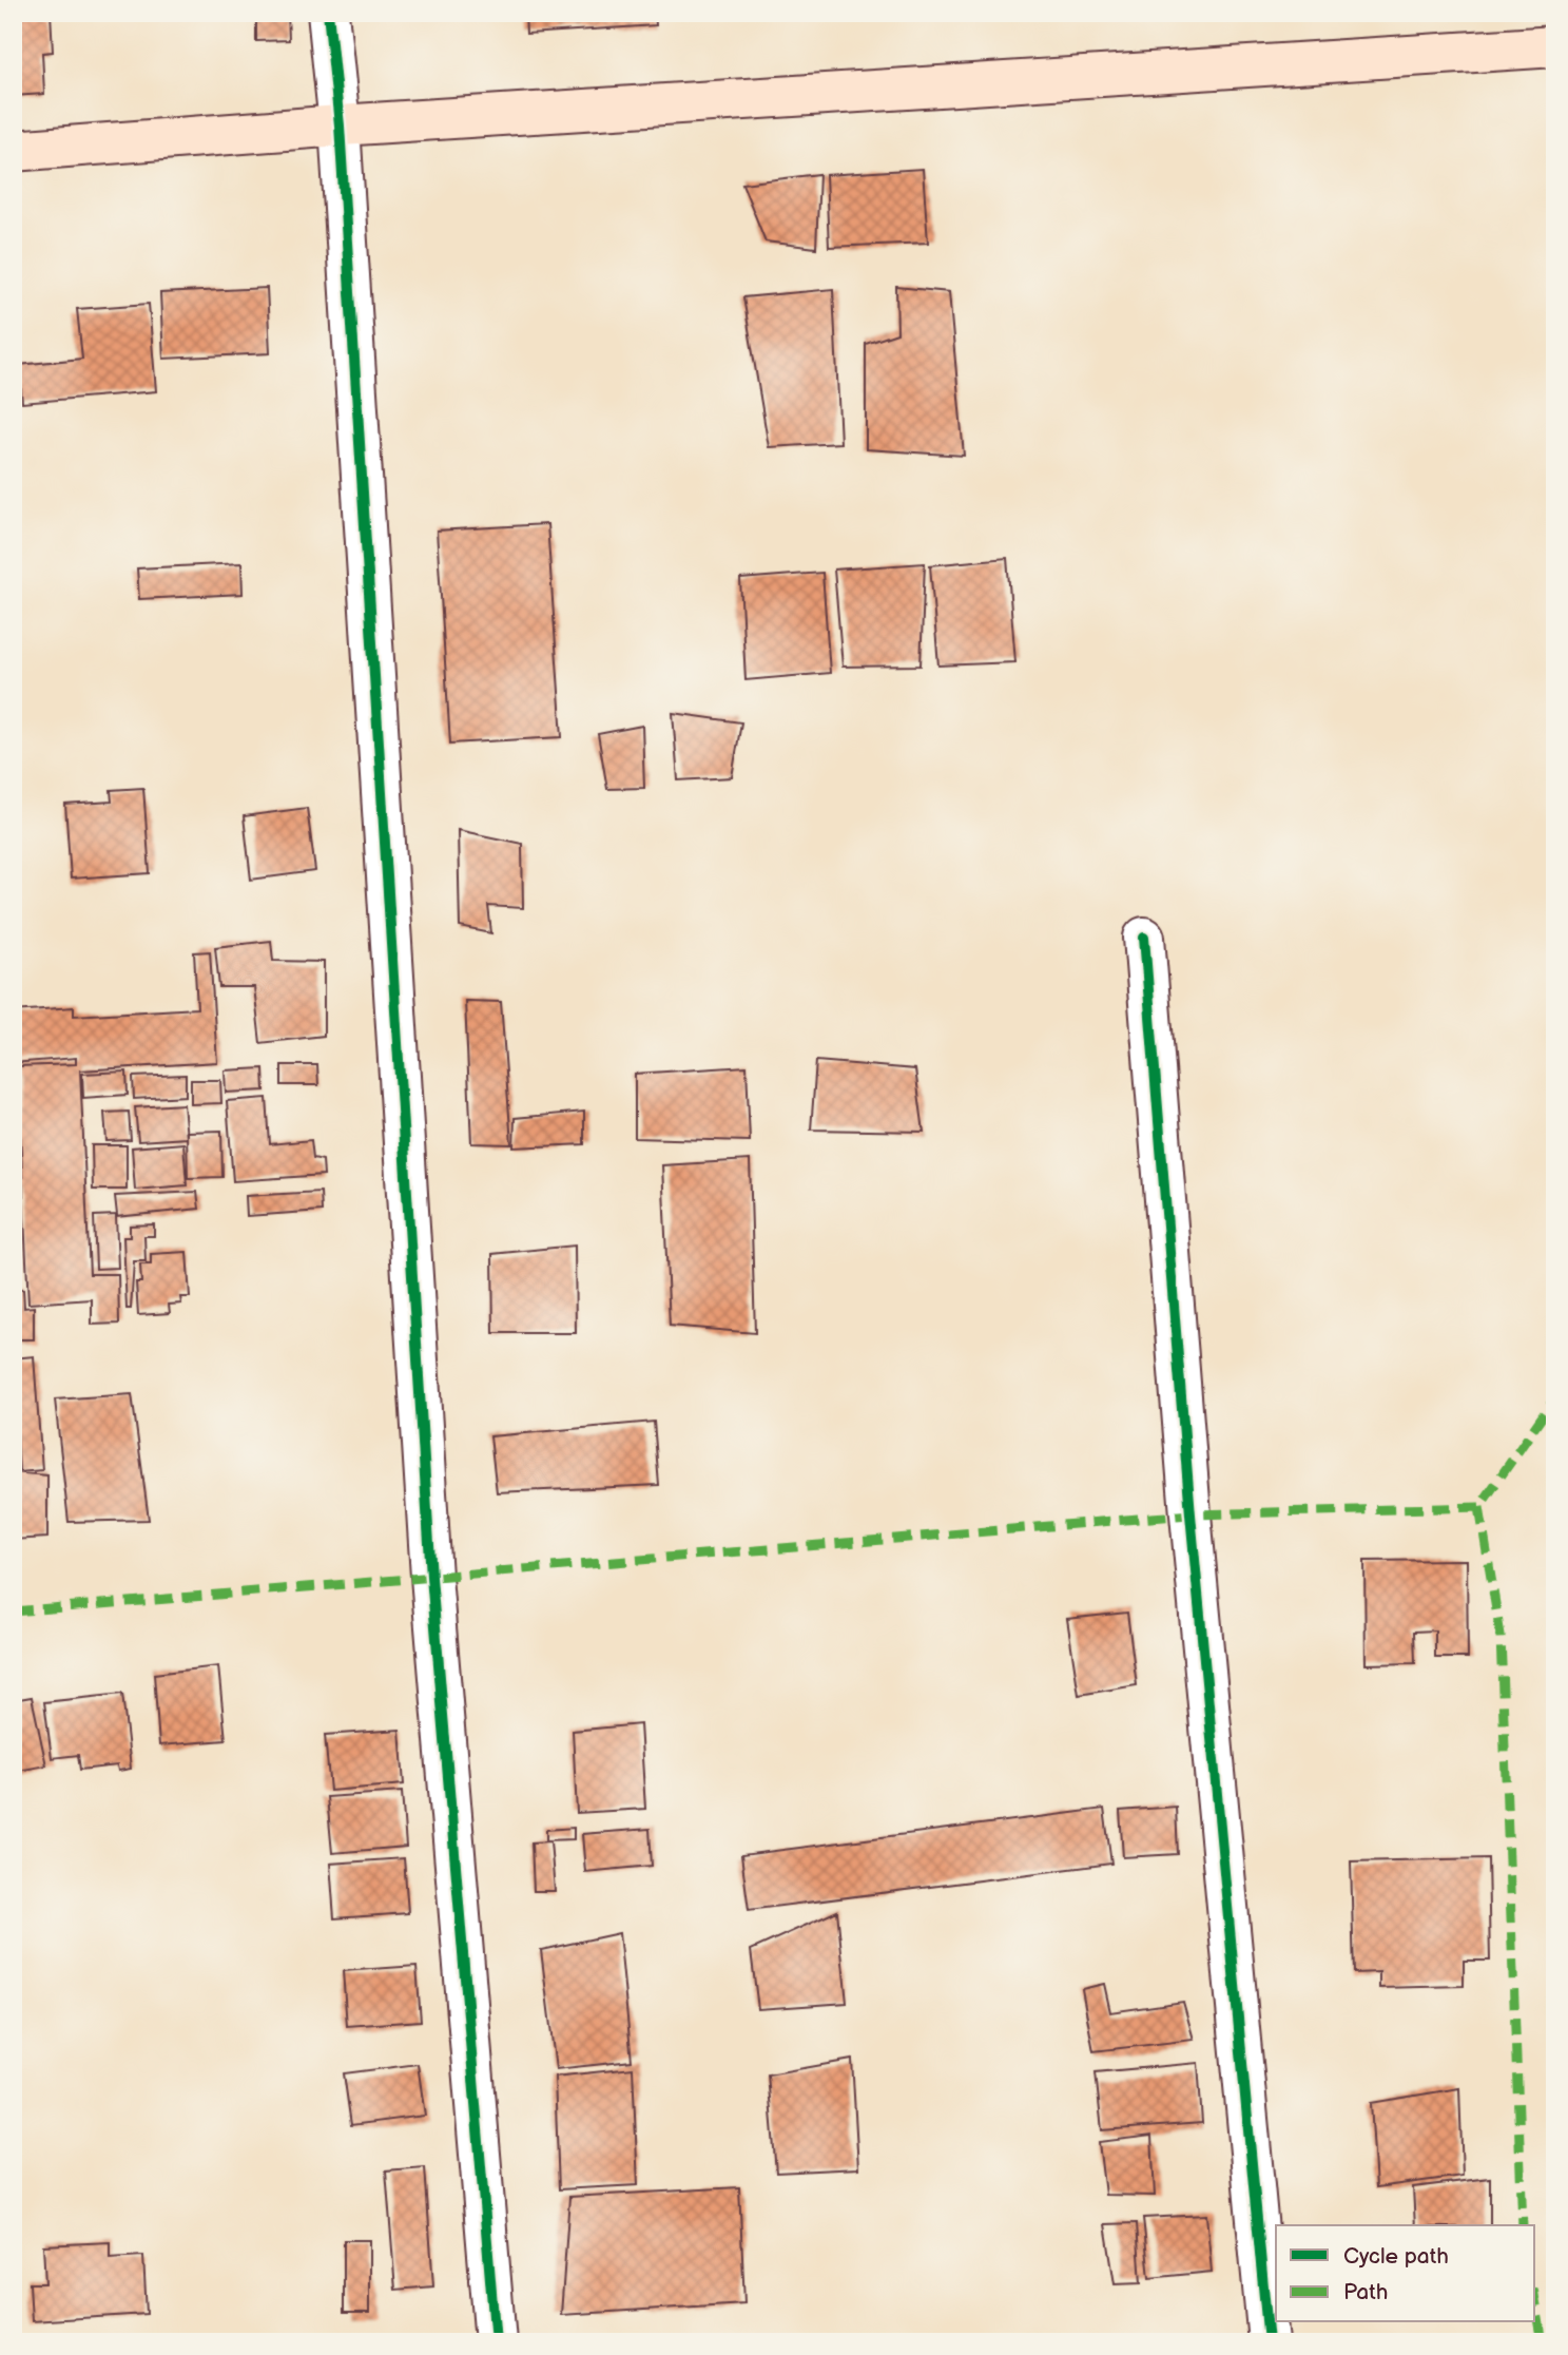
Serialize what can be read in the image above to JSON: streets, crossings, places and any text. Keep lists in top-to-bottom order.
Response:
{
  "legend": ["Cycle path", "Path"]
}
